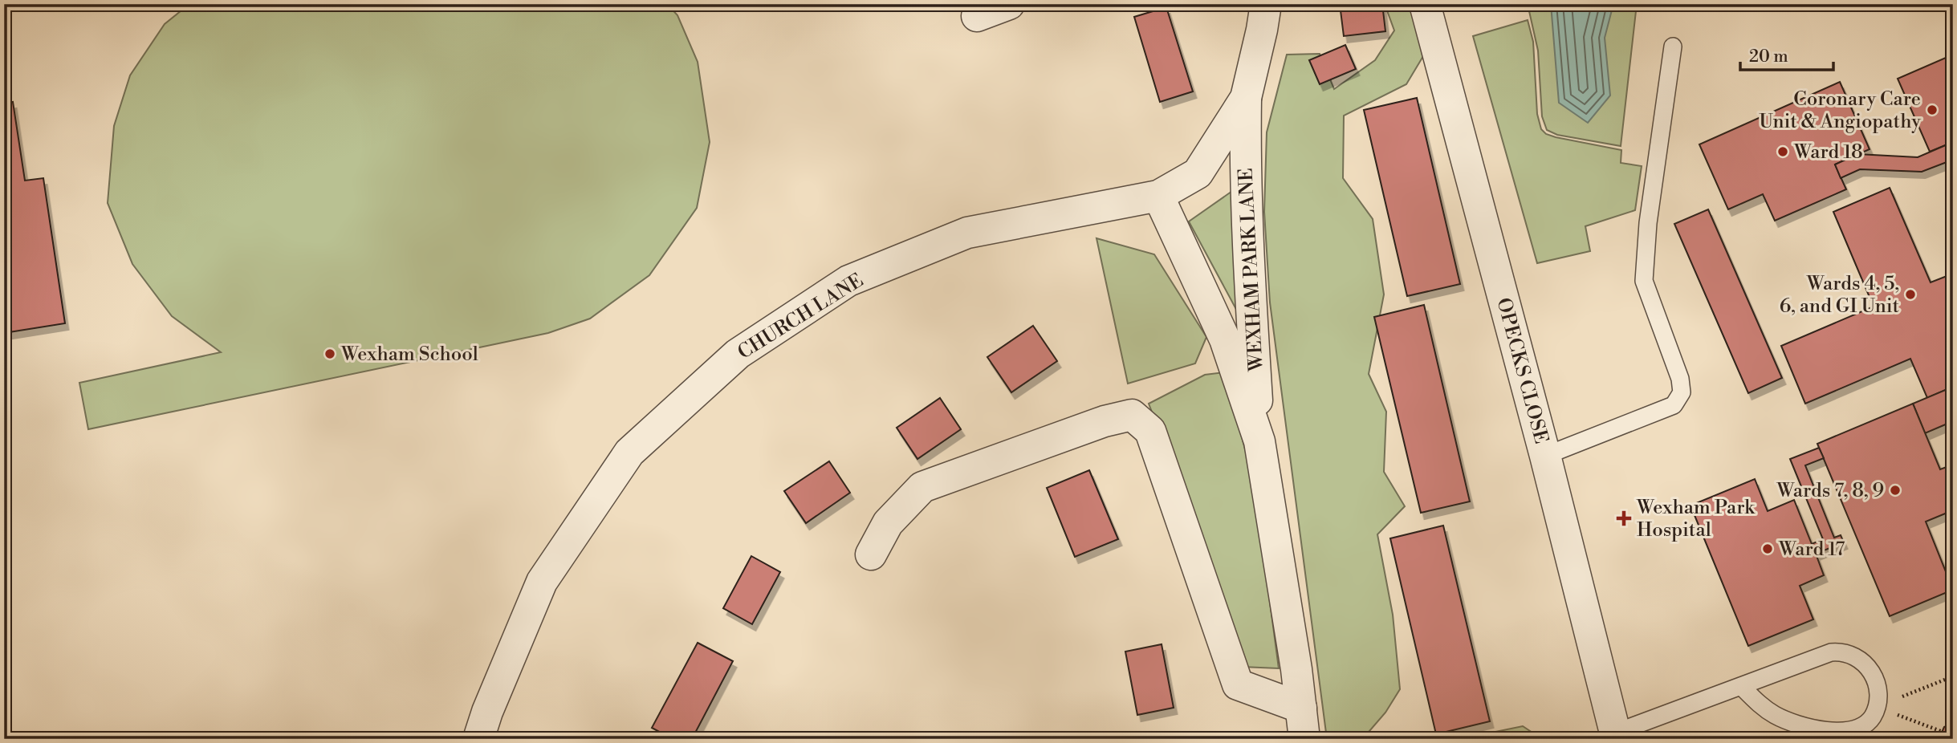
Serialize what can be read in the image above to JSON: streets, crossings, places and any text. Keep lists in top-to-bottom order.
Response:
{
  "streets": {
    "street": ["WEXHAM PARK LANE", "CHURCH LANE", "OPECKS CLOSE"]
  },
  "crossings": [
    ["WEXHAM PARK LANE", "CHURCH LANE"]
  ],
  "places": {
    "other": [
      "Coronary Care Unit & Angiopathy",
      "Ward 18",
      "Wards 4, 5, 6, and GI Unit",
      "Wexham School",
      "Wards 7, 8, 9",
      "Ward 17"
    ],
    "health": ["Wexham Park Hospital"]
  },
  "scale_bar": "20 m"
}
